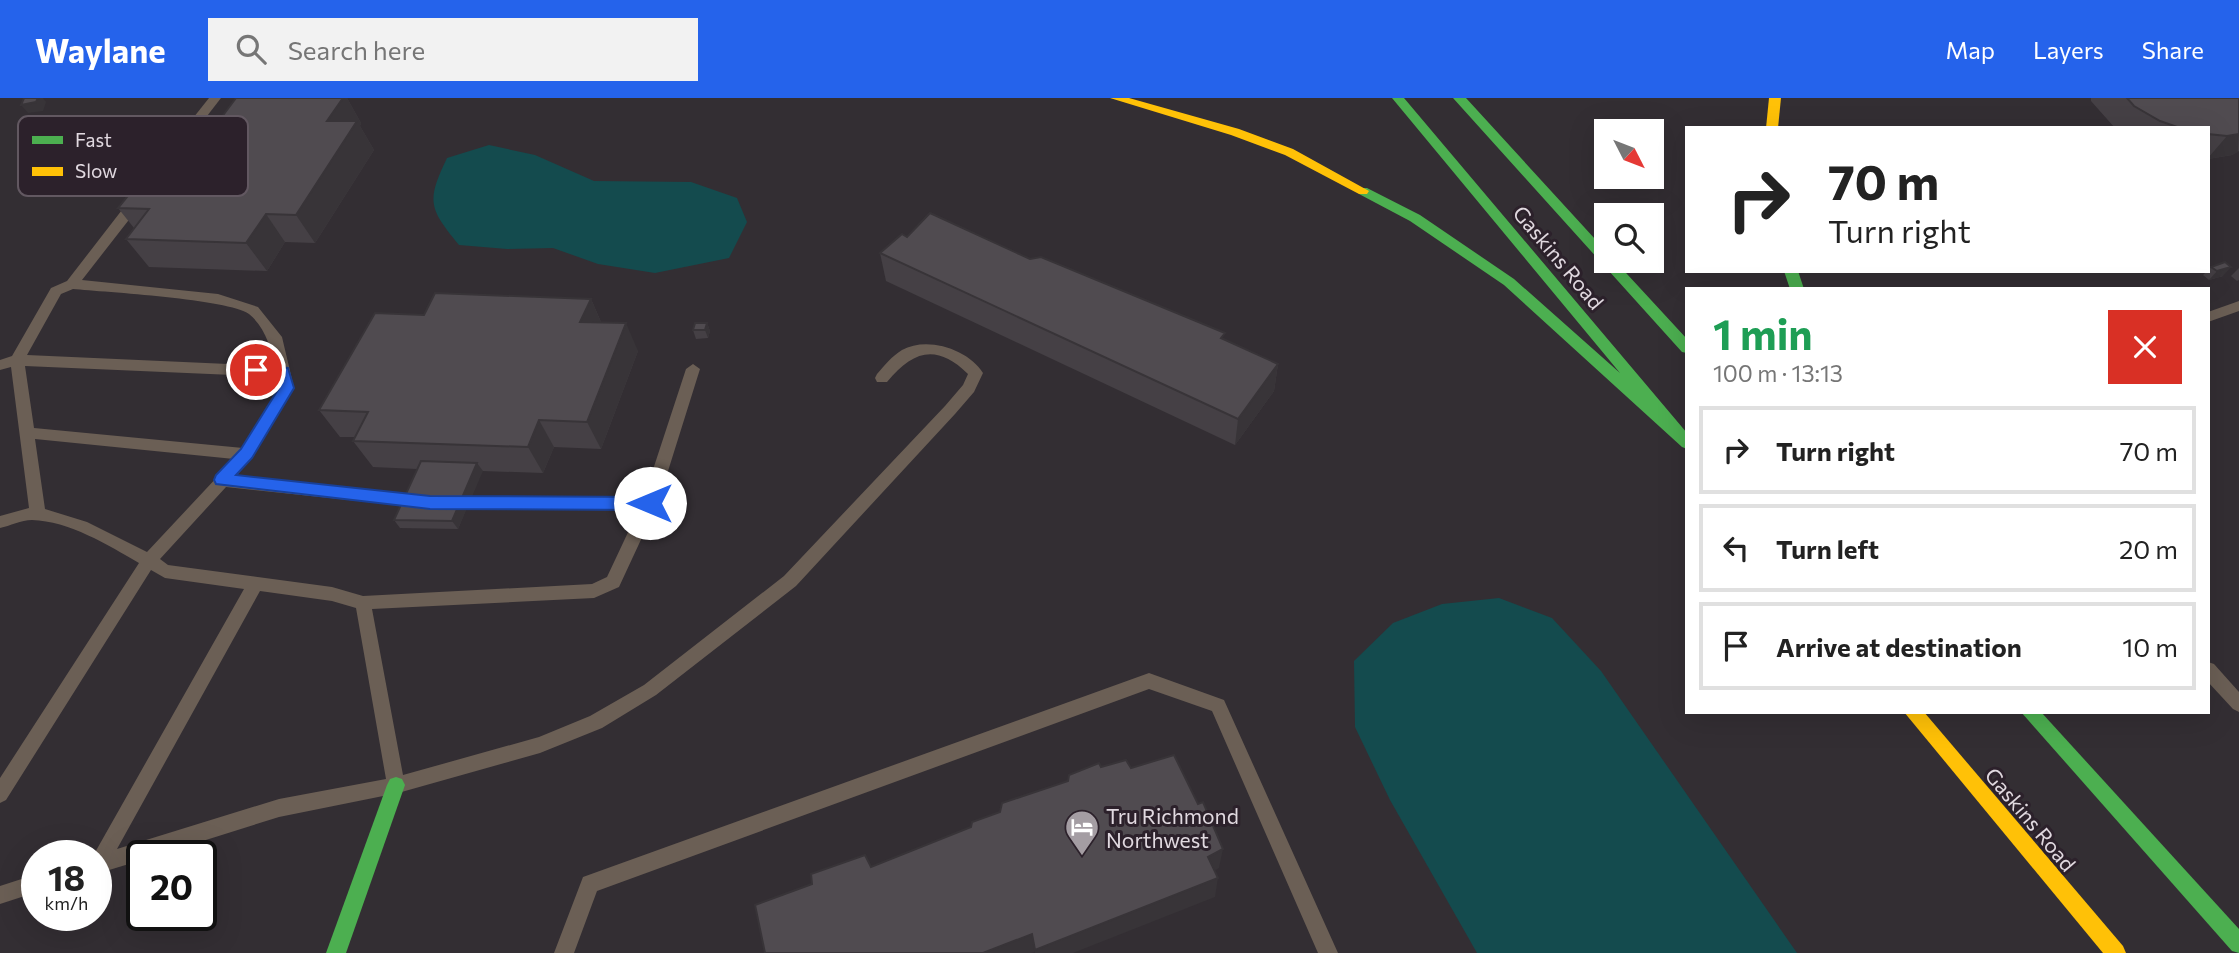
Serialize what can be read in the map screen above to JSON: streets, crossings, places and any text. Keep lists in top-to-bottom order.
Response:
{
  "streets": {
    "main road": ["Gaskins Road"]
  },
  "places": {
    "hotel": ["Tru Richmond Northwest"]
  },
  "legend": ["Fast", "Slow"],
  "north": "bottom right",
  "page": {
    "header": "Waylane",
    "search": "Search here",
    "nav": ["Map", "Layers", "Share"],
    "turn": ["70 m", "Turn right"],
    "heading": ["1 min", "100 m · 13:13"],
    "list": [
      {
        "name": "Turn right",
        "value": "70 m"
      },
      {
        "name": "Turn left",
        "value": "20 m"
      },
      {
        "name": "Arrive at destination",
        "value": "10 m"
      }
    ],
    "speed": "18 km/h",
    "limit": "20"
  }
}
